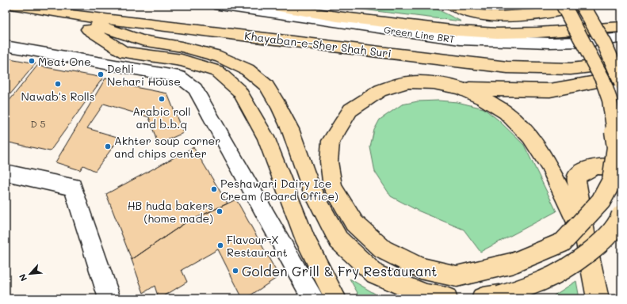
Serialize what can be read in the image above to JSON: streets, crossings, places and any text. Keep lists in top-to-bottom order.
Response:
{
  "streets": {
    "main road": ["Khayaban-e-Sher Shah Suri"],
    "street": ["Green Line BRT"]
  },
  "places": [
    "Meat One",
    "Dehli Nehari House",
    "Nawab's Rolls",
    "Arabic roll and b.b.q",
    "Akhter soup corner and chips center",
    "Peshawari Dairy Ice Cream (Board Office)",
    "HB huda bakers (home made)",
    "Flavour-X Restaurant",
    "Golden Grill & Fry Restaurant"
  ],
  "house_numbers": ["D 5"],
  "north": "bottom left"
}
